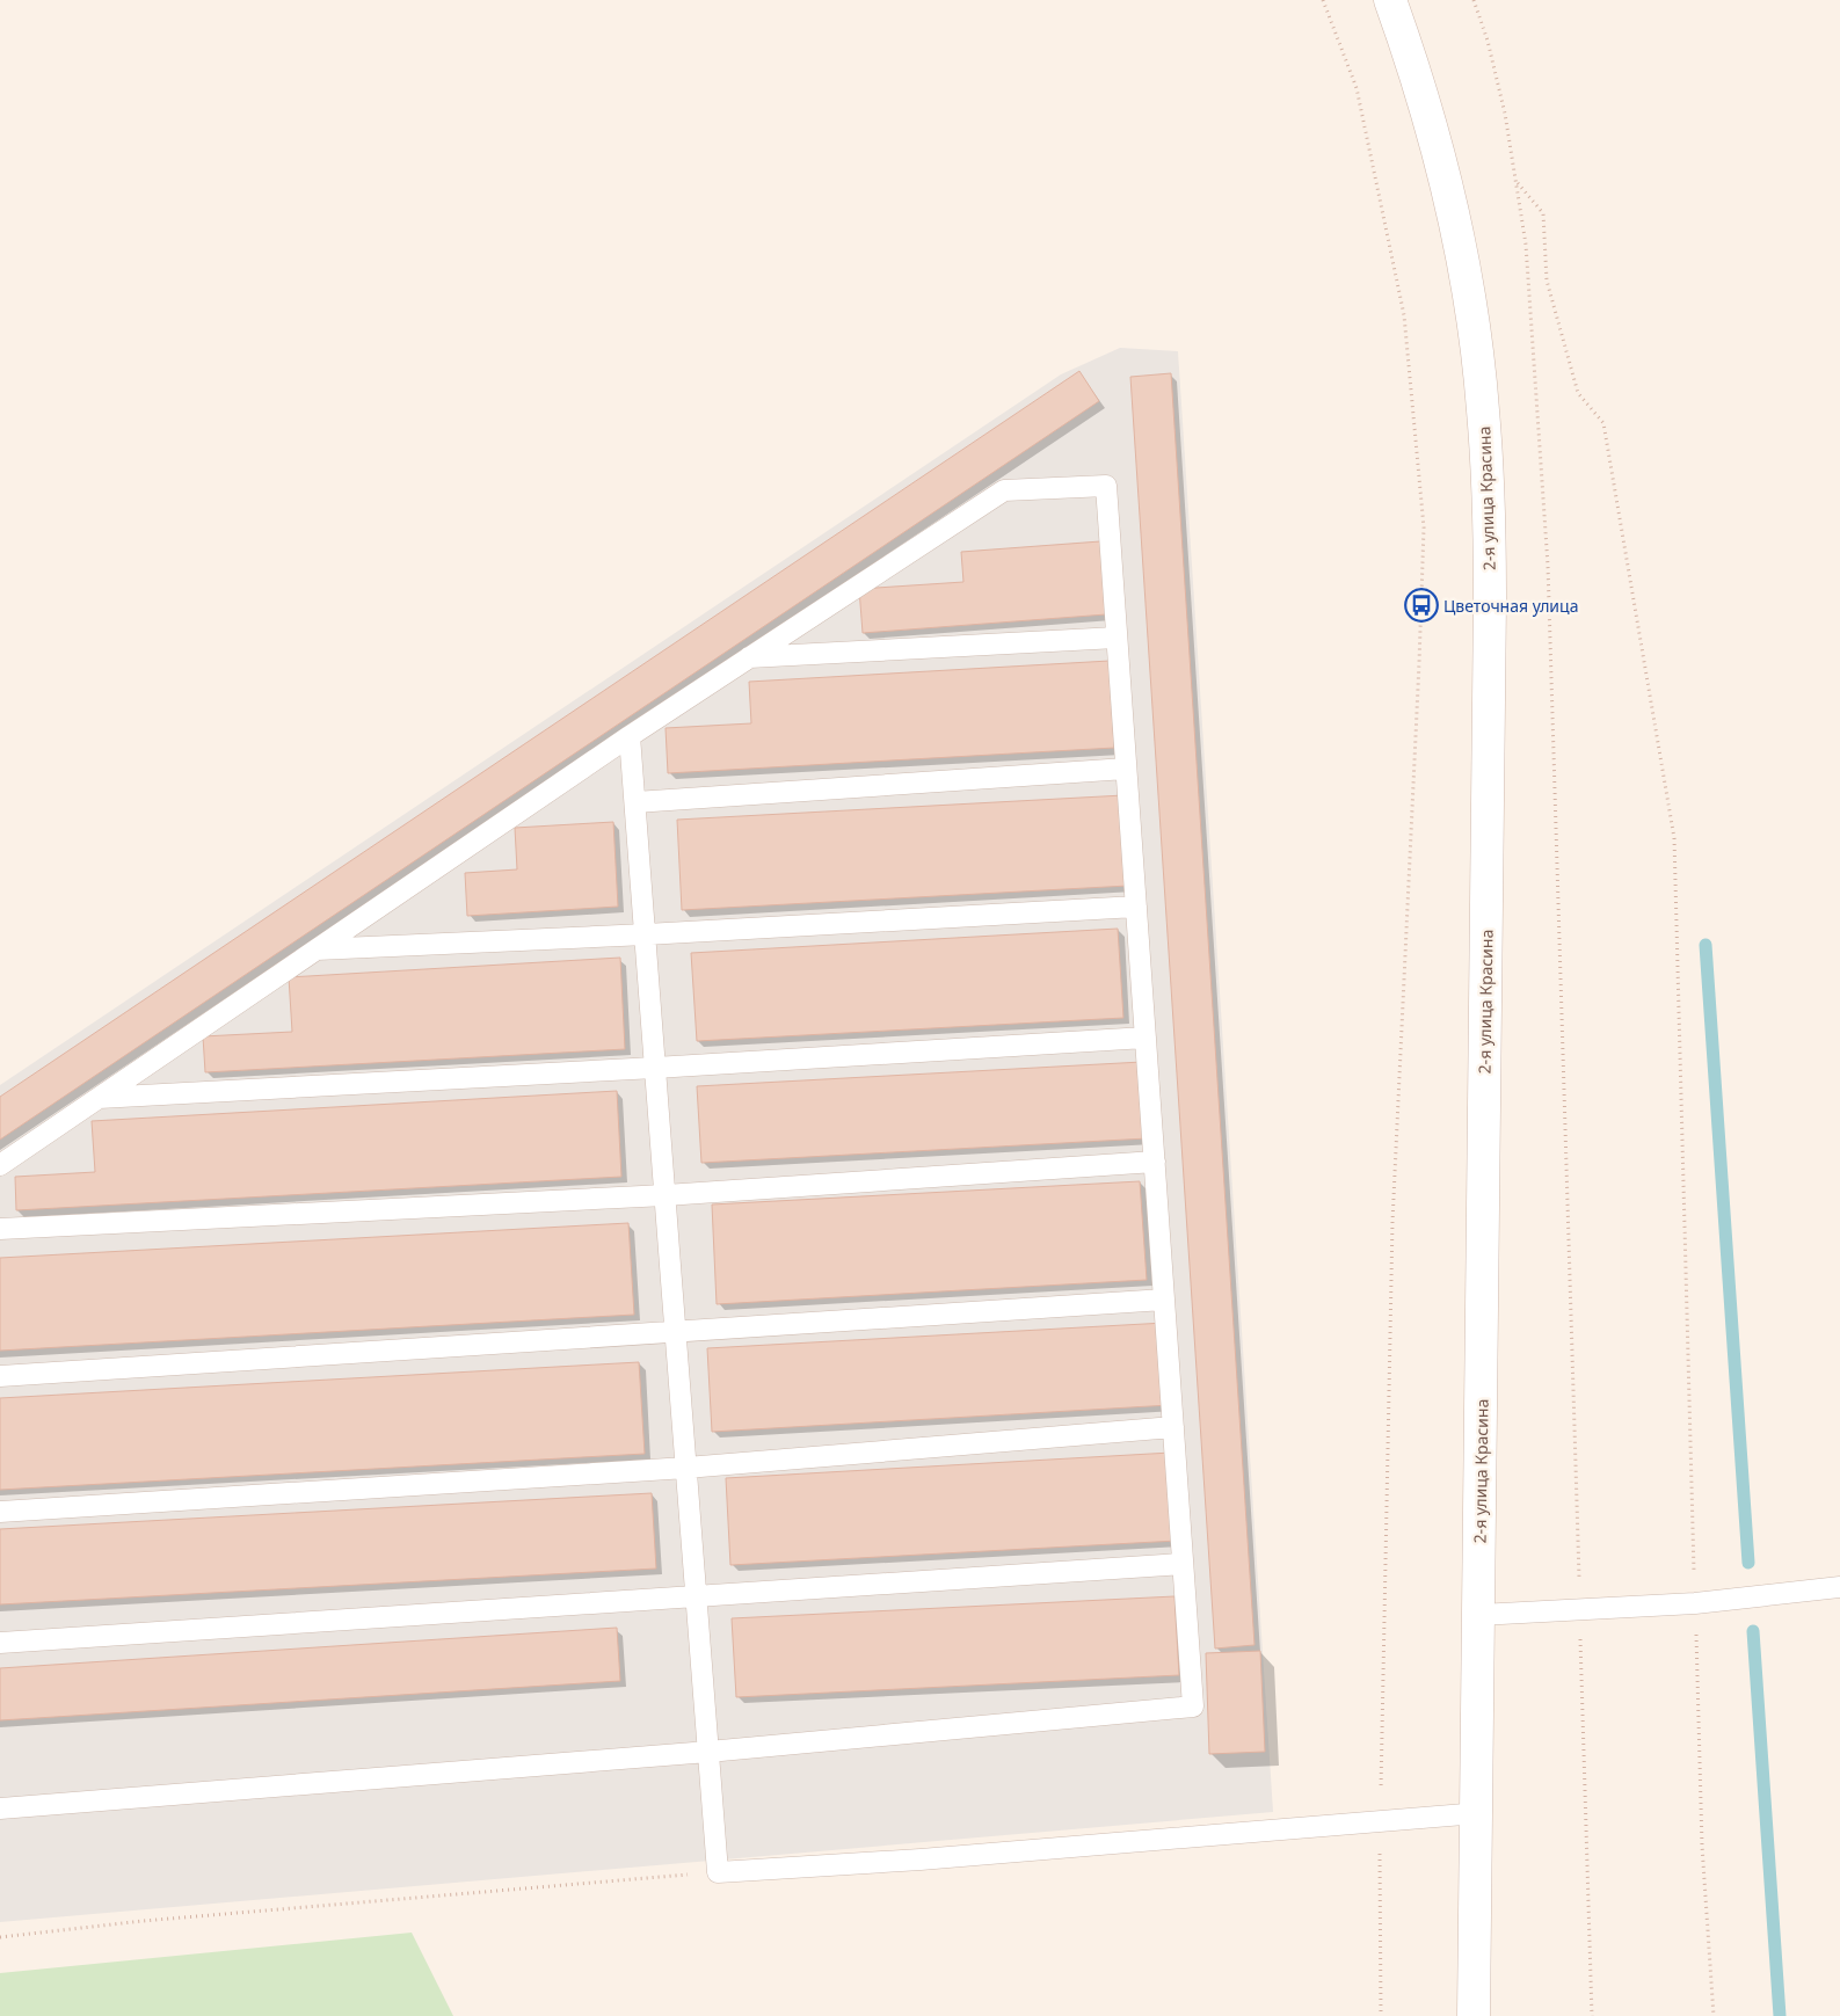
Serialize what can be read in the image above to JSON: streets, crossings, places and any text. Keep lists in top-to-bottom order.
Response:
{
  "streets": {
    "main road": ["2-я улица Красина"]
  },
  "places": {
    "bus stop": ["Цветочная улица"]
  }
}
